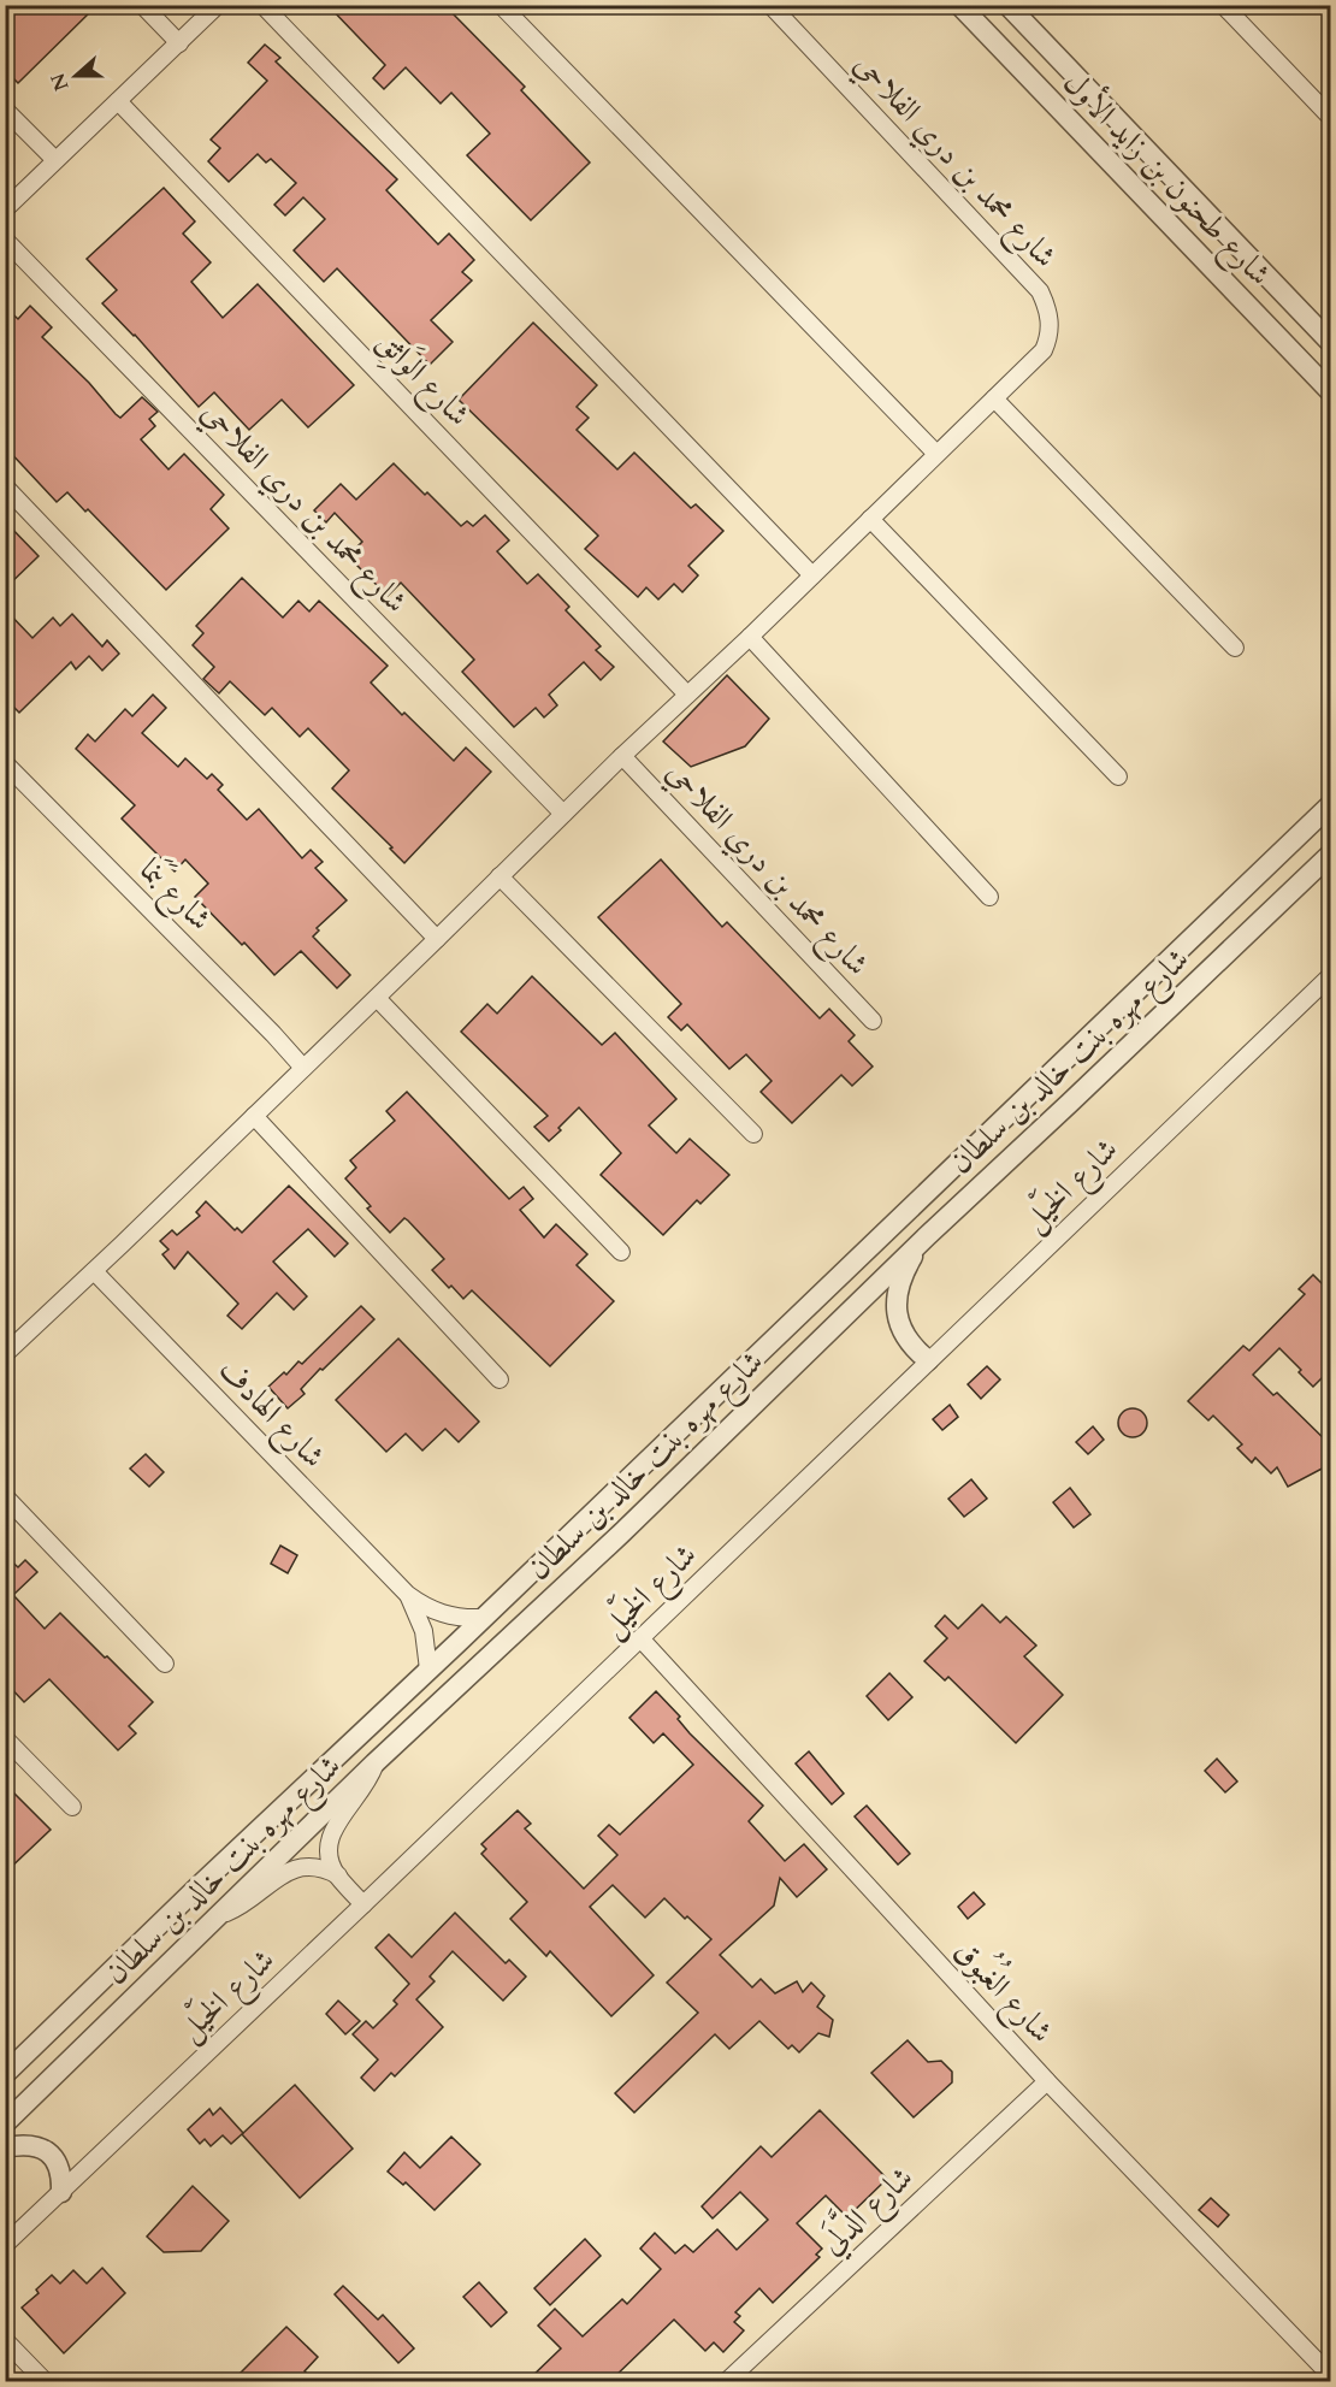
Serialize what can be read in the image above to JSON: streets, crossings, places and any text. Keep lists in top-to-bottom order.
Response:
{
  "streets": {
    "street": [
      "شارع محمد بن دري الفلاحي",
      "شارع طحنون بن زايد الأول",
      "شارع الوَاثِق",
      "شارع بَنَما",
      "شارع مهره بنت خالد بن سلطان",
      "شارع الخَيْل",
      "شارع الهادف",
      "شارع الغُبُوق",
      "شارع الدَّلَي"
    ]
  },
  "crossings": [
    ["شارع محمد بن دري الفلاحي", "شارع الوَاثِق"],
    ["شارع محمد بن دري الفلاحي", "شارع بَنَما"],
    ["شارع محمد بن دري الفلاحي", "شارع الهادف"],
    ["شارع مهره بنت خالد بن سلطان", "شارع الهادف"],
    ["شارع الخَيْل", "شارع الغُبُوق"],
    ["شارع الغُبُوق", "شارع الدَّلَي"]
  ],
  "north": "left"
}
